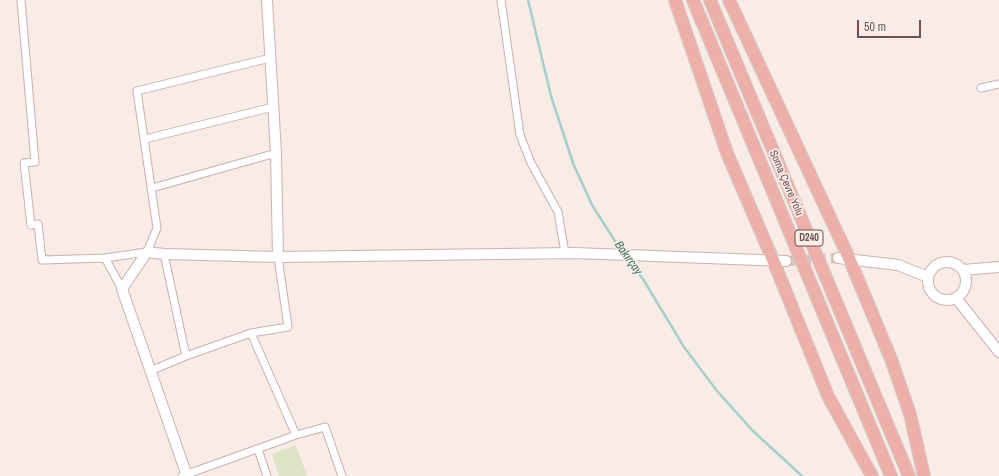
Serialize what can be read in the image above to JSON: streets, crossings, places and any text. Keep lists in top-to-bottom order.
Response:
{
  "streets": {
    "highway": ["Soma Çevre Yolu", "D240"]
  },
  "water": ["Bakırçay"],
  "scale_bar": "50 m"
}
